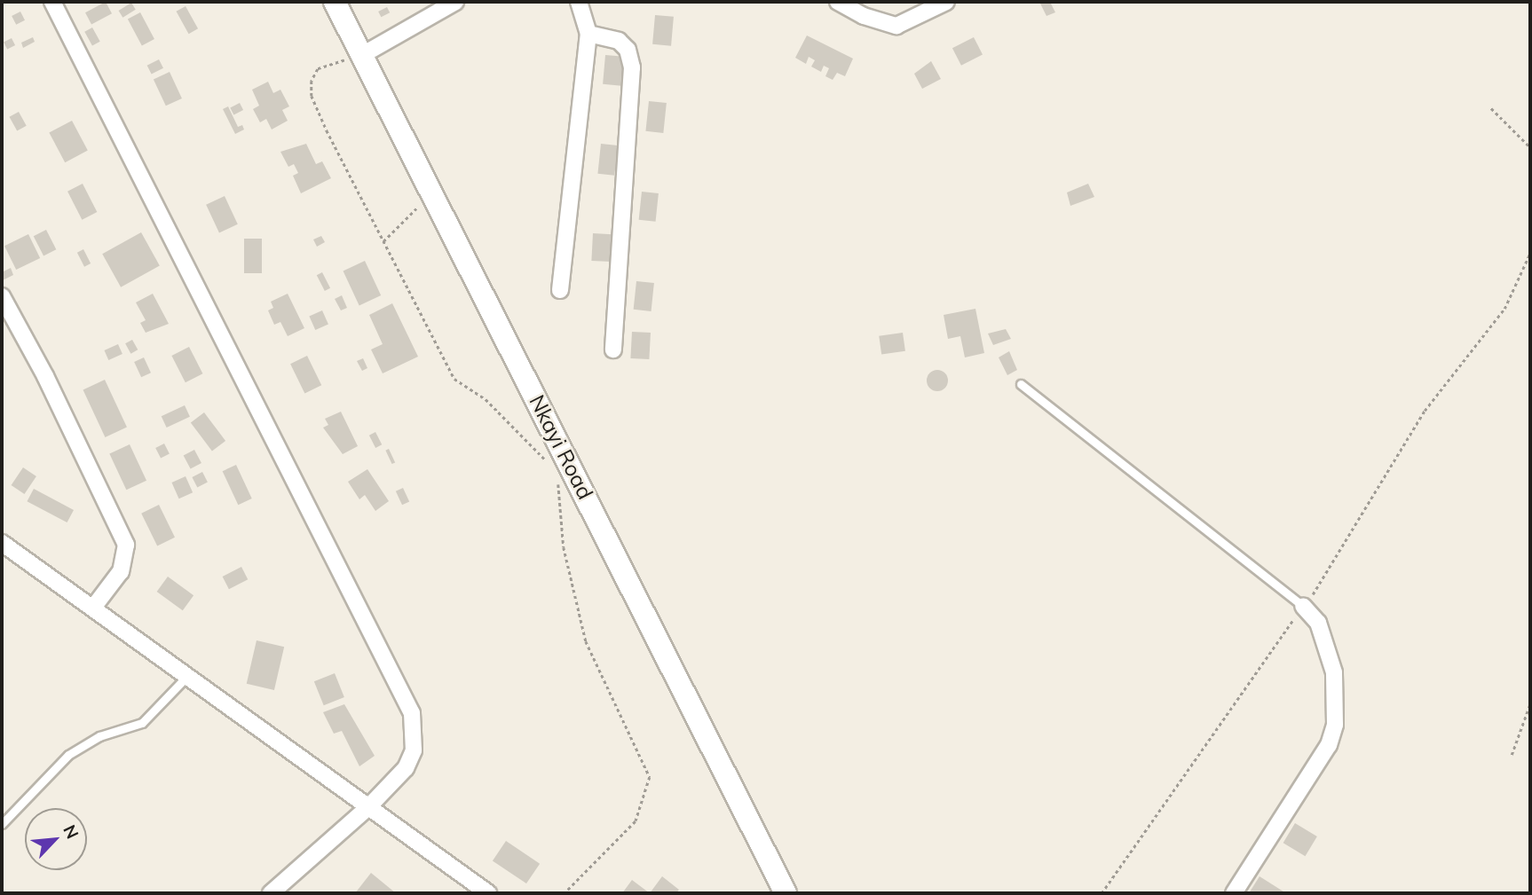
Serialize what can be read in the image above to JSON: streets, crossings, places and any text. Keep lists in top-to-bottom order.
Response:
{
  "streets": {
    "main road": ["Nkayi Road"]
  },
  "north": "top right"
}
